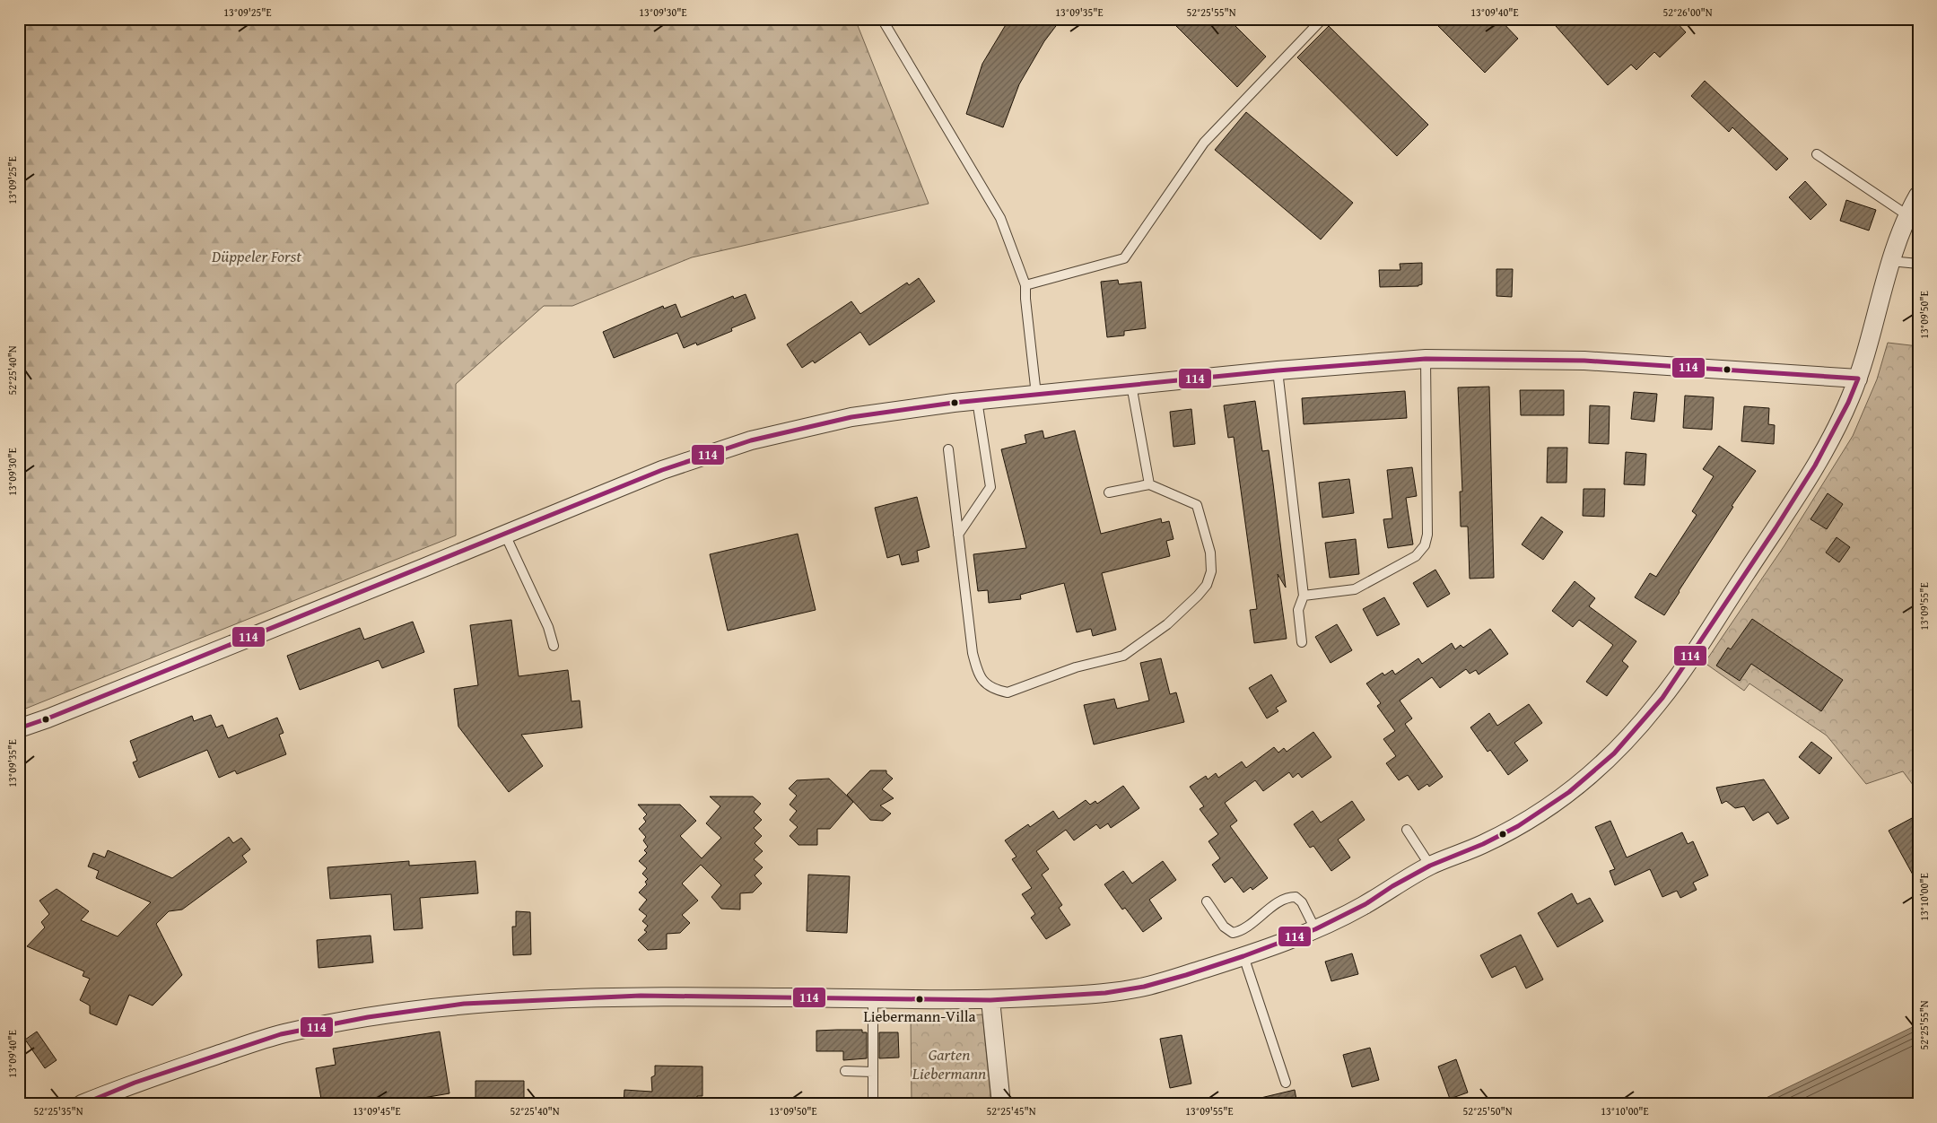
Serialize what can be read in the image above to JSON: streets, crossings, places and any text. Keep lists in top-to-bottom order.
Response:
{
  "parks": ["Düppeler Forst", "Garten Liebermann"],
  "places": ["Liebermann-Villa"],
  "lines": ["transit line 114"],
  "coordinates": [
    "13°09'25\"E",
    "13°09'30\"E",
    "13°09'35\"E",
    "52°25'55\"N",
    "13°09'40\"E",
    "52°26'00\"N",
    "13°09'50\"E",
    "52°25'40\"N",
    "13°09'55\"E",
    "13°10'00\"E",
    "52°25'35\"N",
    "13°09'45\"E",
    "52°25'45\"N",
    "52°25'50\"N"
  ]
}
